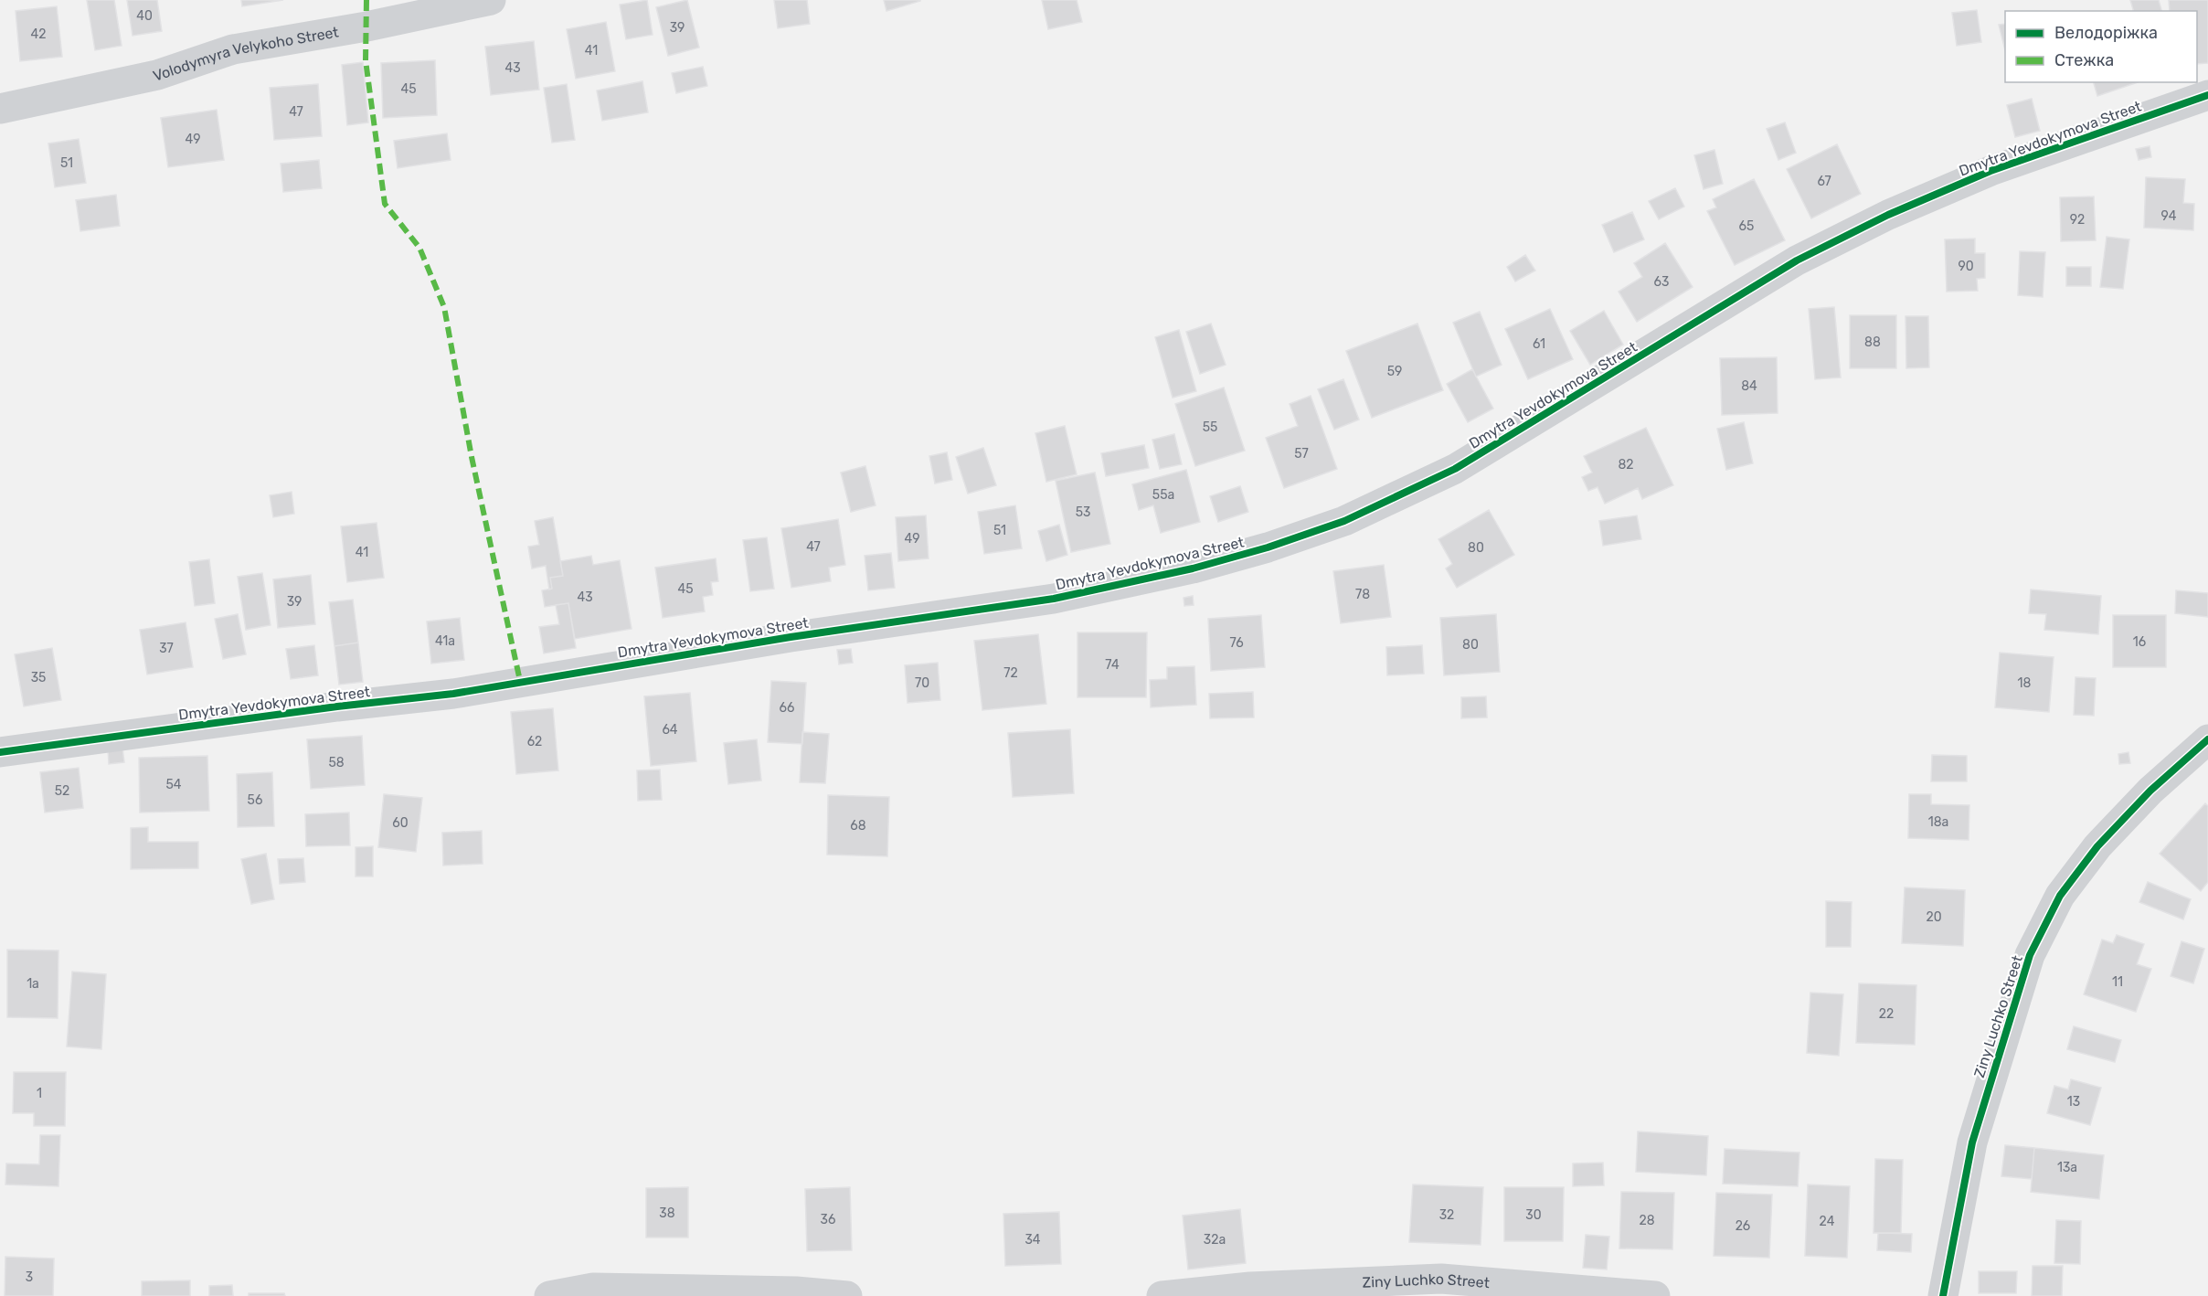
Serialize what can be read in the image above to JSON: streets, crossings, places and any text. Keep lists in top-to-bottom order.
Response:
{
  "streets": {
    "street": ["Volodymyra Velykoho Street", "Dmytra Yevdokymova Street", "Ziny Luchko Street"]
  },
  "house_numbers": [
    "40",
    "39",
    "42",
    "41",
    "43",
    "45",
    "47",
    "49",
    "51",
    "67",
    "94",
    "92",
    "65",
    "90",
    "63",
    "88",
    "61",
    "59",
    "84",
    "55",
    "57",
    "82",
    "55а",
    "53",
    "51",
    "49",
    "47",
    "80",
    "41",
    "45",
    "78",
    "43",
    "39",
    "41а",
    "16",
    "76",
    "80",
    "37",
    "74",
    "72",
    "35",
    "70",
    "18",
    "66",
    "64",
    "62",
    "58",
    "54",
    "52",
    "56",
    "18а",
    "60",
    "68",
    "20",
    "11",
    "1а",
    "22",
    "1",
    "13",
    "13а",
    "38",
    "32",
    "30",
    "36",
    "28",
    "24",
    "26",
    "34",
    "32а",
    "3"
  ],
  "legend": ["Велодоріжка", "Стежка"]
}
